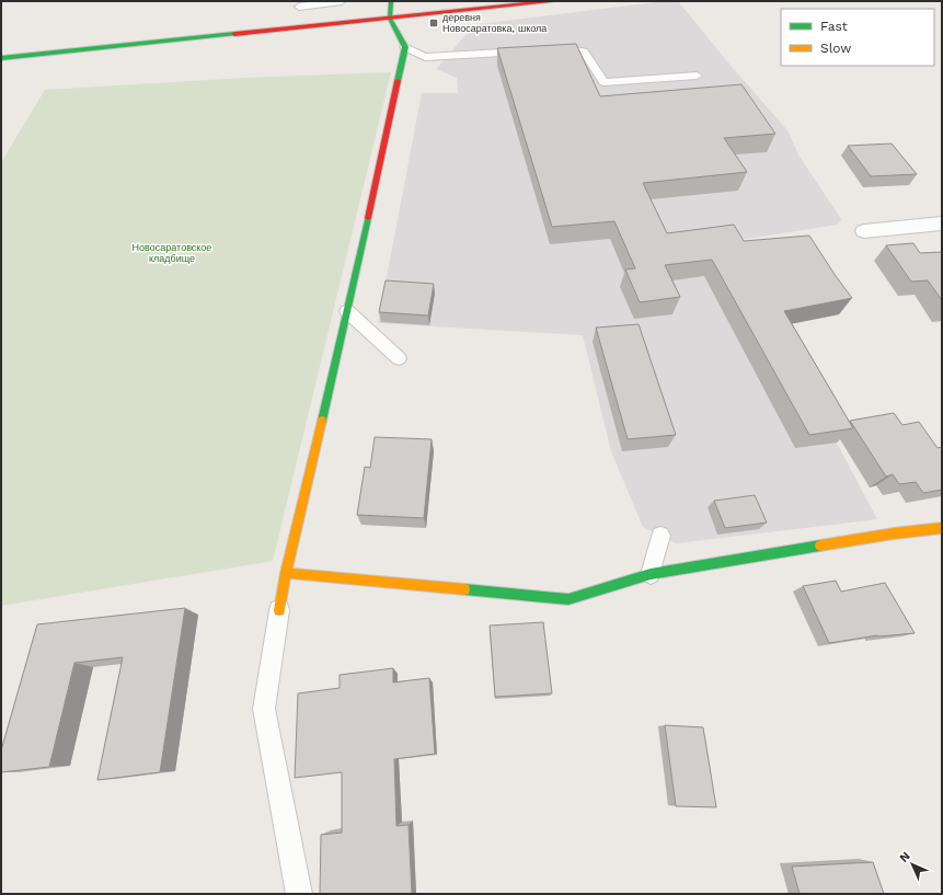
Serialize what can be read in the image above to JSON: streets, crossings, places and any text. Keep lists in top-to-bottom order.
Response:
{
  "parks": ["Новосаратовское кладбище"],
  "places": {
    "transit": ["деревня Новосаратовка, школа"]
  },
  "legend": ["Fast", "Slow"],
  "north": "top left"
}
